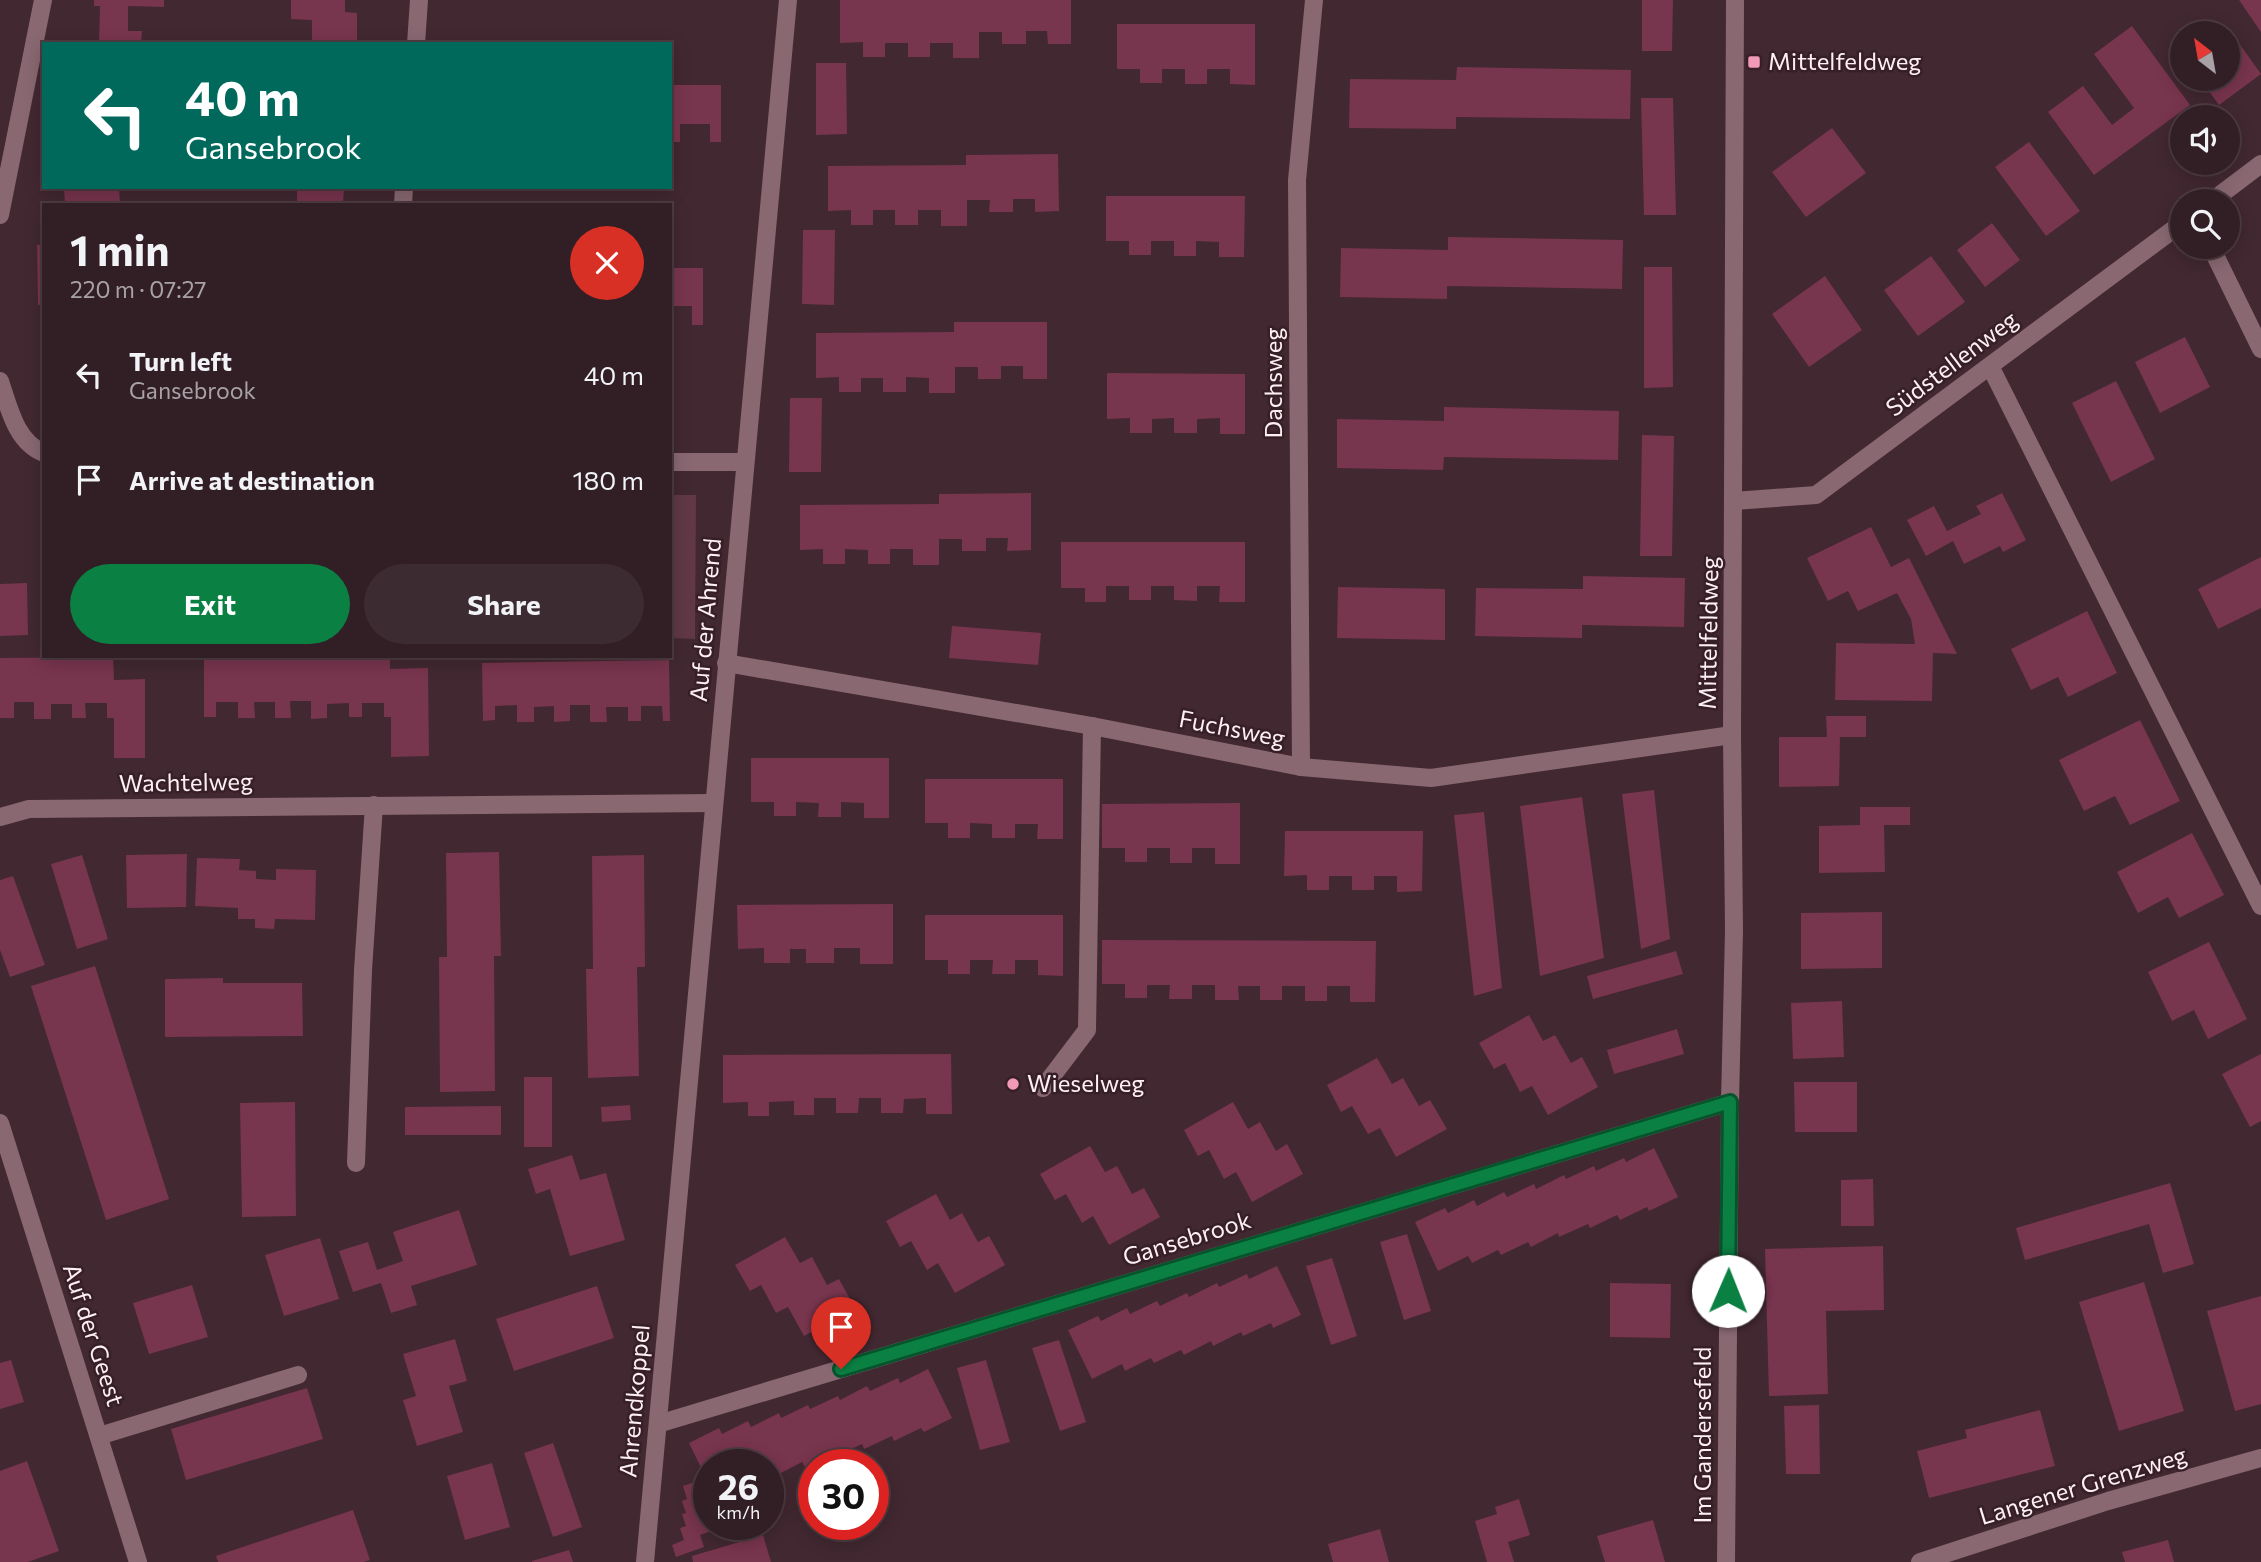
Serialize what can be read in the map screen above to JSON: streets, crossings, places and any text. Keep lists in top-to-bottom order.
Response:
{
  "streets": {
    "street": [
      "Südstellenweg",
      "Dachsweg",
      "Auf der Ahrend",
      "Mittelfeldweg",
      "Fuchsweg",
      "Wachtelweg",
      "Gansebrook",
      "Auf der Geest",
      "Ahrendkoppel",
      "Im Gandersefeld",
      "Langener Grenzweg"
    ]
  },
  "crossings": [
    ["Südstellenweg", "Mittelfeldweg"],
    ["Dachsweg", "Fuchsweg"],
    ["Auf der Ahrend", "Fuchsweg"],
    ["Auf der Ahrend", "Wachtelweg"],
    ["Auf der Ahrend", "Ahrendkoppel"],
    ["Mittelfeldweg", "Fuchsweg"],
    ["Mittelfeldweg", "Im Gandersefeld"],
    ["Gansebrook", "Ahrendkoppel"],
    ["Gansebrook", "Im Gandersefeld"]
  ],
  "places": {
    "transit": ["Mittelfeldweg"],
    "other": ["Wieselweg"]
  },
  "north": "top left",
  "page": {
    "turn": ["40 m", "Gansebrook"],
    "heading": ["1 min", "220 m · 07:27"],
    "list": [
      {
        "name": "Turn left",
        "note": "Gansebrook",
        "value": "40 m"
      },
      {
        "name": "Arrive at destination",
        "value": "180 m"
      }
    ],
    "buttons": ["Exit", "Share"],
    "speed": "26 km/h",
    "limit": "30"
  }
}
